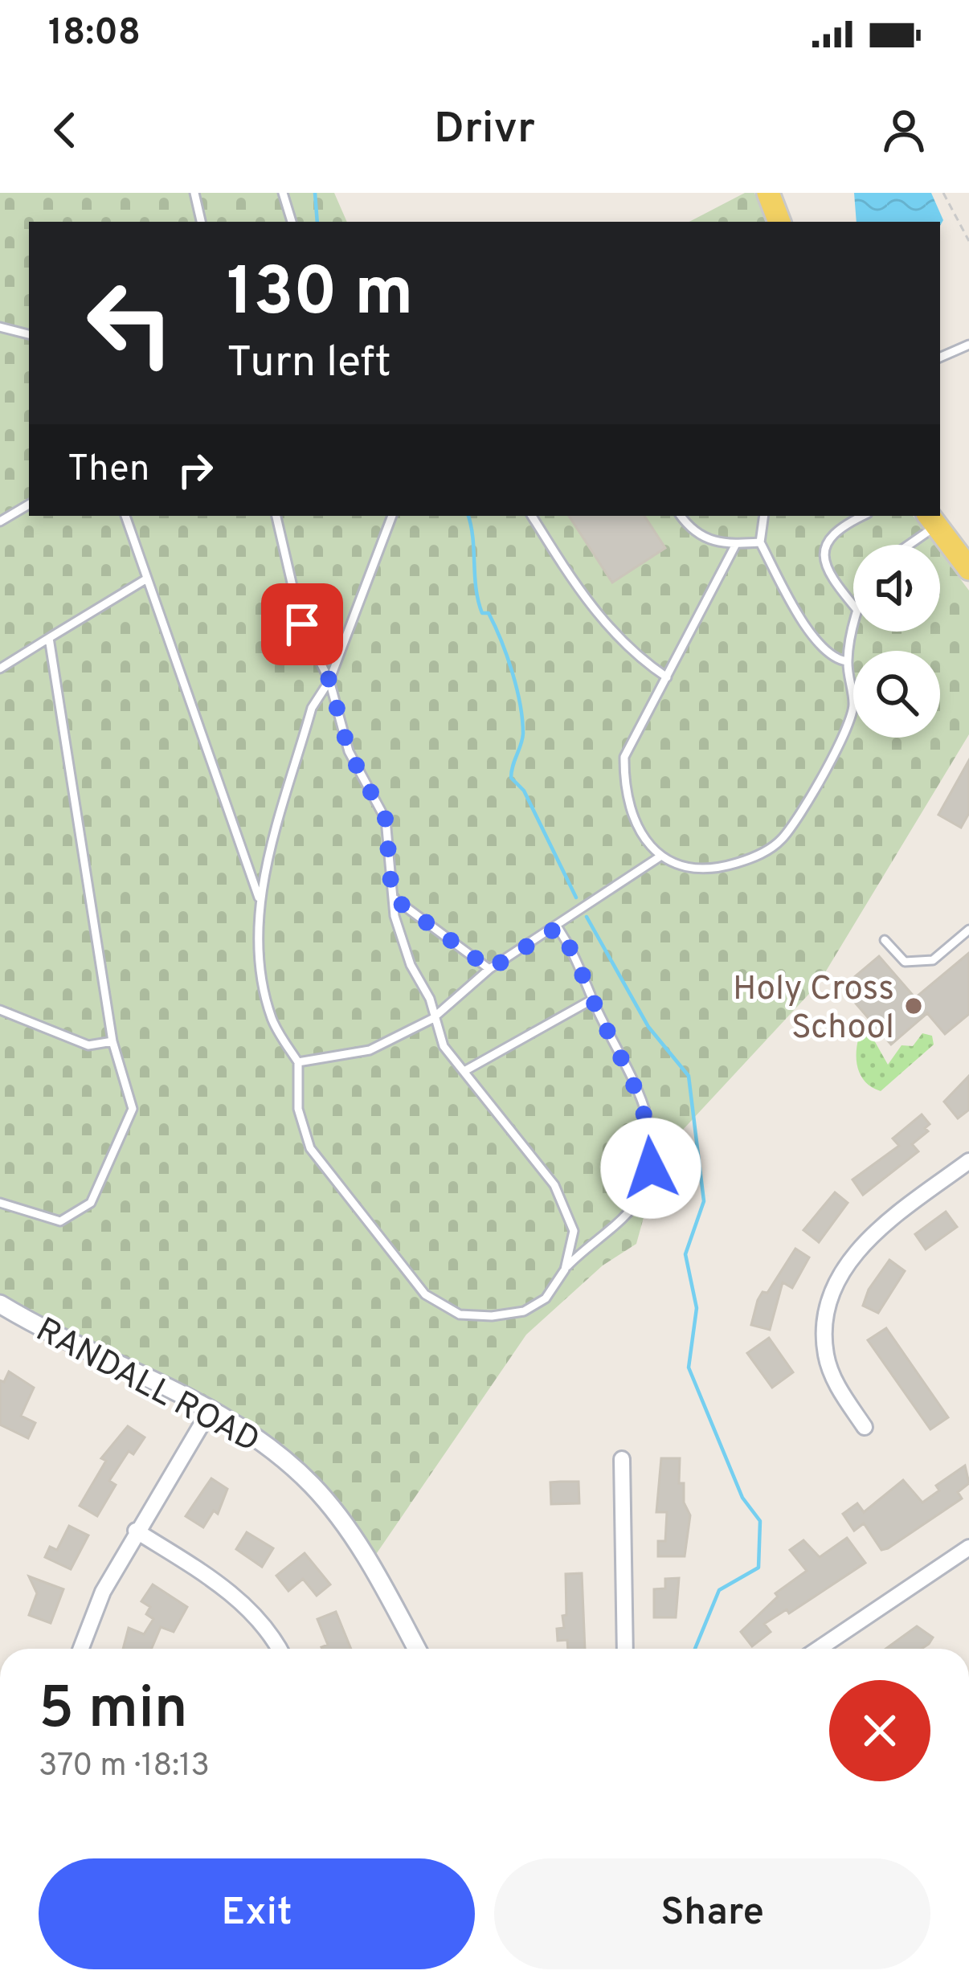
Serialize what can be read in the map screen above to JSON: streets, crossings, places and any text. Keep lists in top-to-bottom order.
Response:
{
  "streets": {
    "street": ["RANDALL ROAD"]
  },
  "places": ["Holy Cross School"],
  "page": {
    "status": "18:08",
    "header": "Drivr",
    "turn": ["130 m", "Turn left"],
    "then": "Then",
    "heading": ["5 min", "370 m · 18:13"],
    "buttons": ["Exit", "Share"]
  }
}
